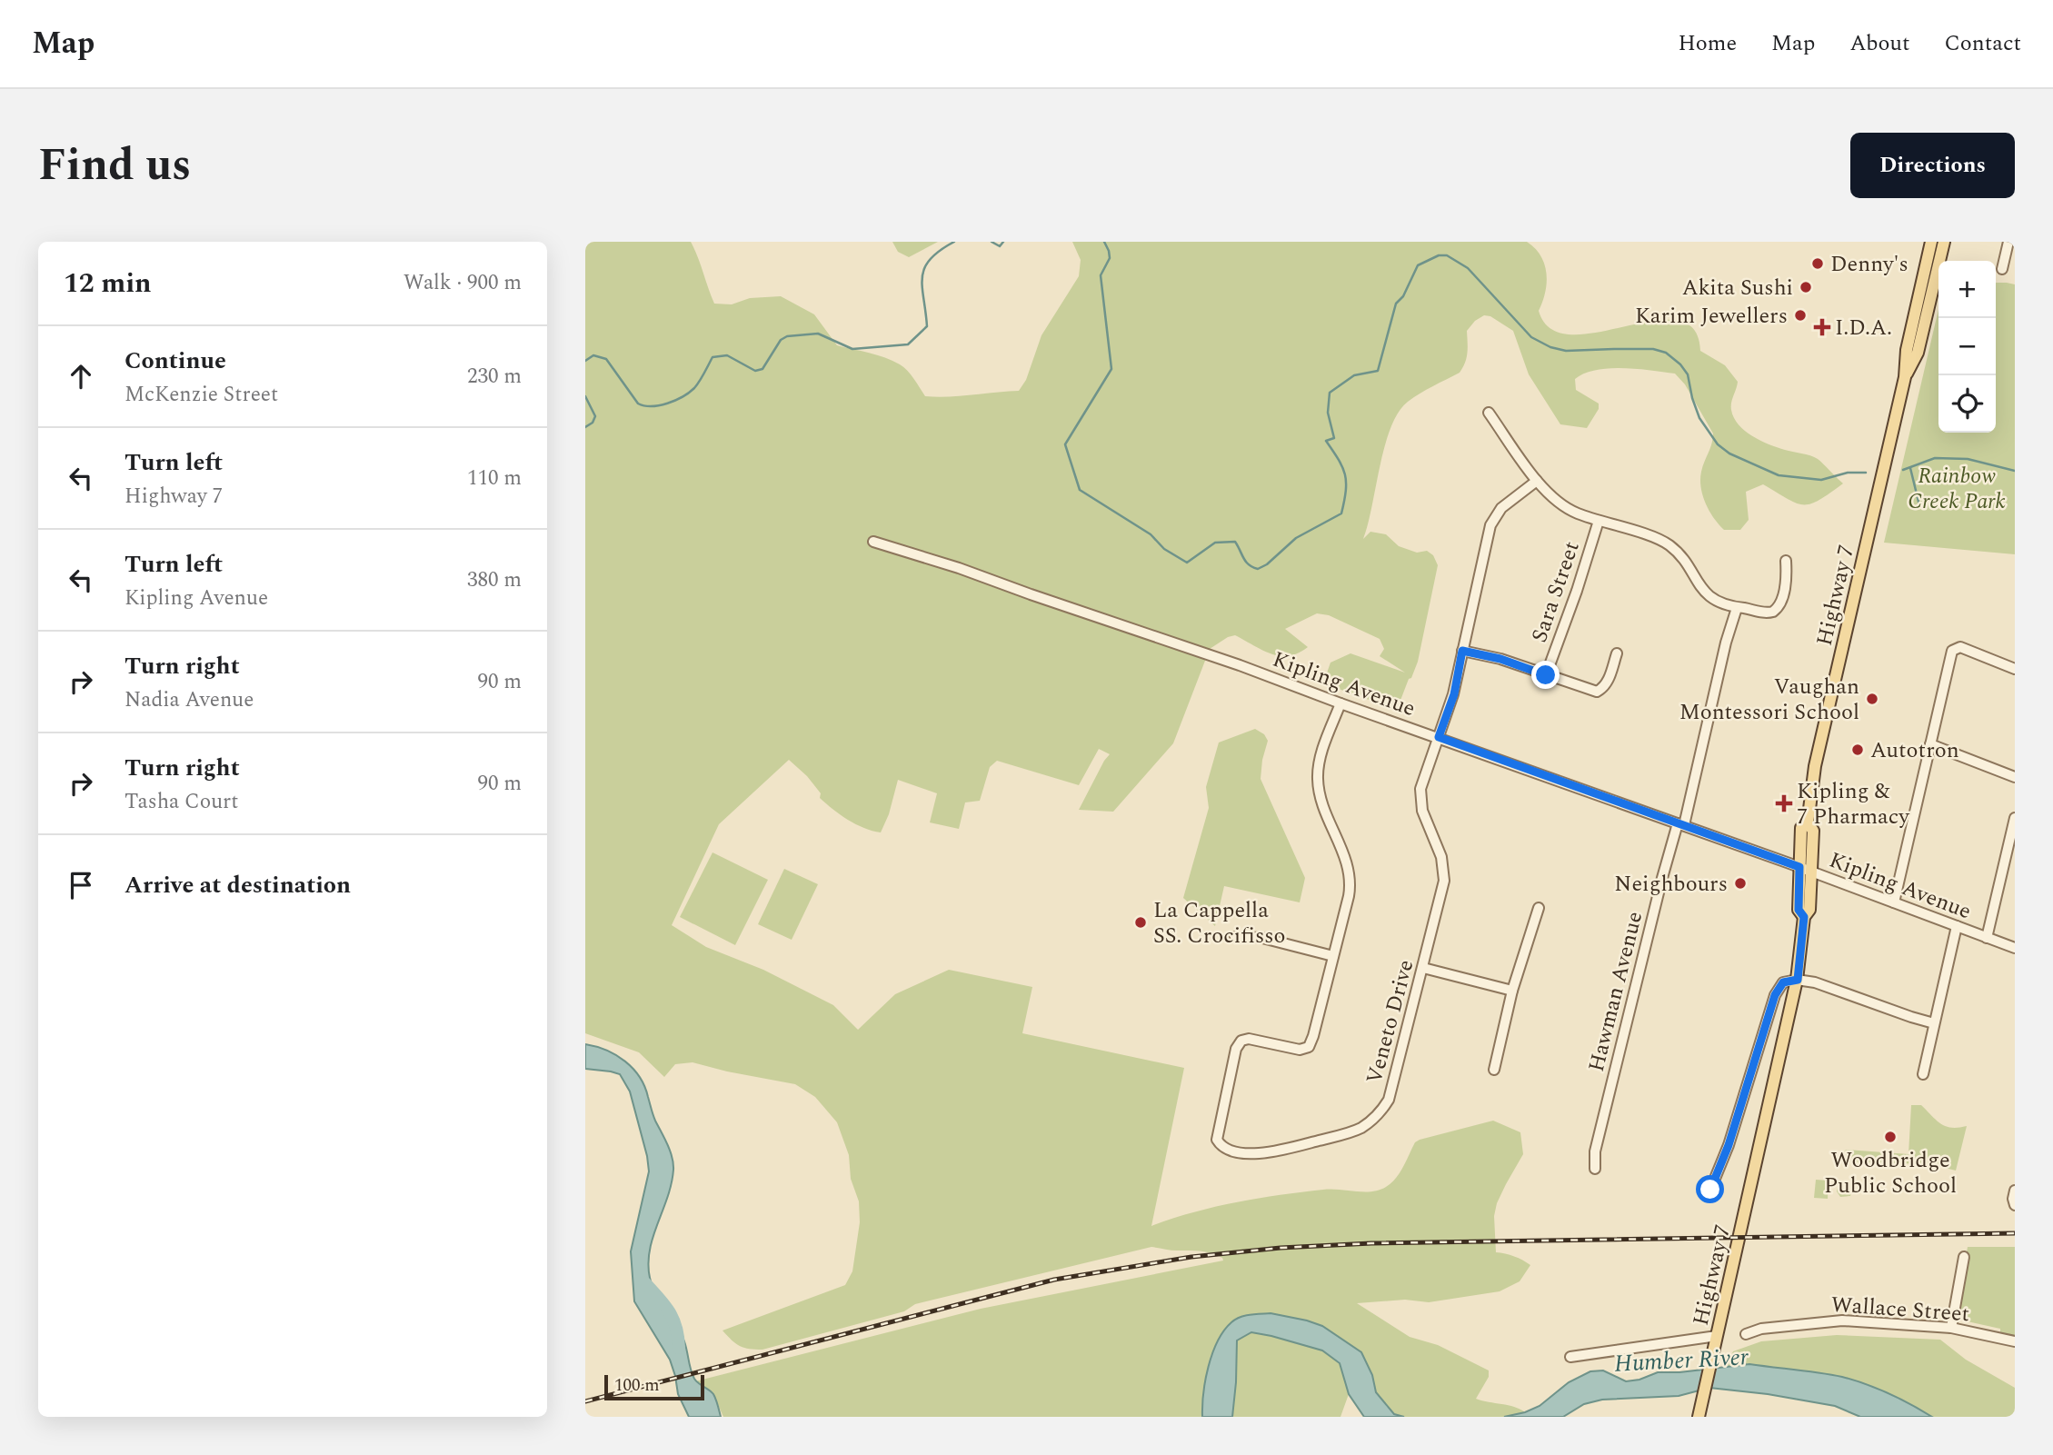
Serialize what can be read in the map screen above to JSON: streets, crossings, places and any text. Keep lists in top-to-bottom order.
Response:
{
  "streets": {
    "main road": ["Highway 7"],
    "street": [
      "Sara Street",
      "Kipling Avenue",
      "Hawman Avenue",
      "Veneto Drive",
      "Wallace Street"
    ]
  },
  "crossings": [
    ["Highway 7", "Kipling Avenue"],
    ["Kipling Avenue", "Hawman Avenue"],
    ["Kipling Avenue", "Veneto Drive"]
  ],
  "water": ["Humber River"],
  "parks": ["Rainbow Creek Park"],
  "places": {
    "other": [
      "Denny's",
      "Akita Sushi",
      "Karim Jewellers",
      "Vaughan Montessori School",
      "Autotron",
      "Neighbours",
      "La Cappella SS. Crocifisso",
      "Woodbridge Public School"
    ],
    "health": ["I.D.A.", "Kipling & 7 Pharmacy"]
  },
  "scale_bar": "100 m",
  "page": {
    "header": "Map",
    "nav": [
      "Home",
      "Map",
      "About",
      "Contact"
    ],
    "title": "Find us",
    "buttons": "Directions",
    "heading": ["12 min", "Walk · 900 m"],
    "map_buttons": ["+", "−"],
    "list": [
      ["Continue", "McKenzie Street", "230 m"],
      ["Turn left", "Highway 7", "110 m"],
      ["Turn left", "Kipling Avenue", "380 m"],
      ["Turn right", "Nadia Avenue", "90 m"],
      ["Turn right", "Tasha Court", "90 m"],
      "Arrive at destination"
    ],
    "scale": "100 m"
  }
}
